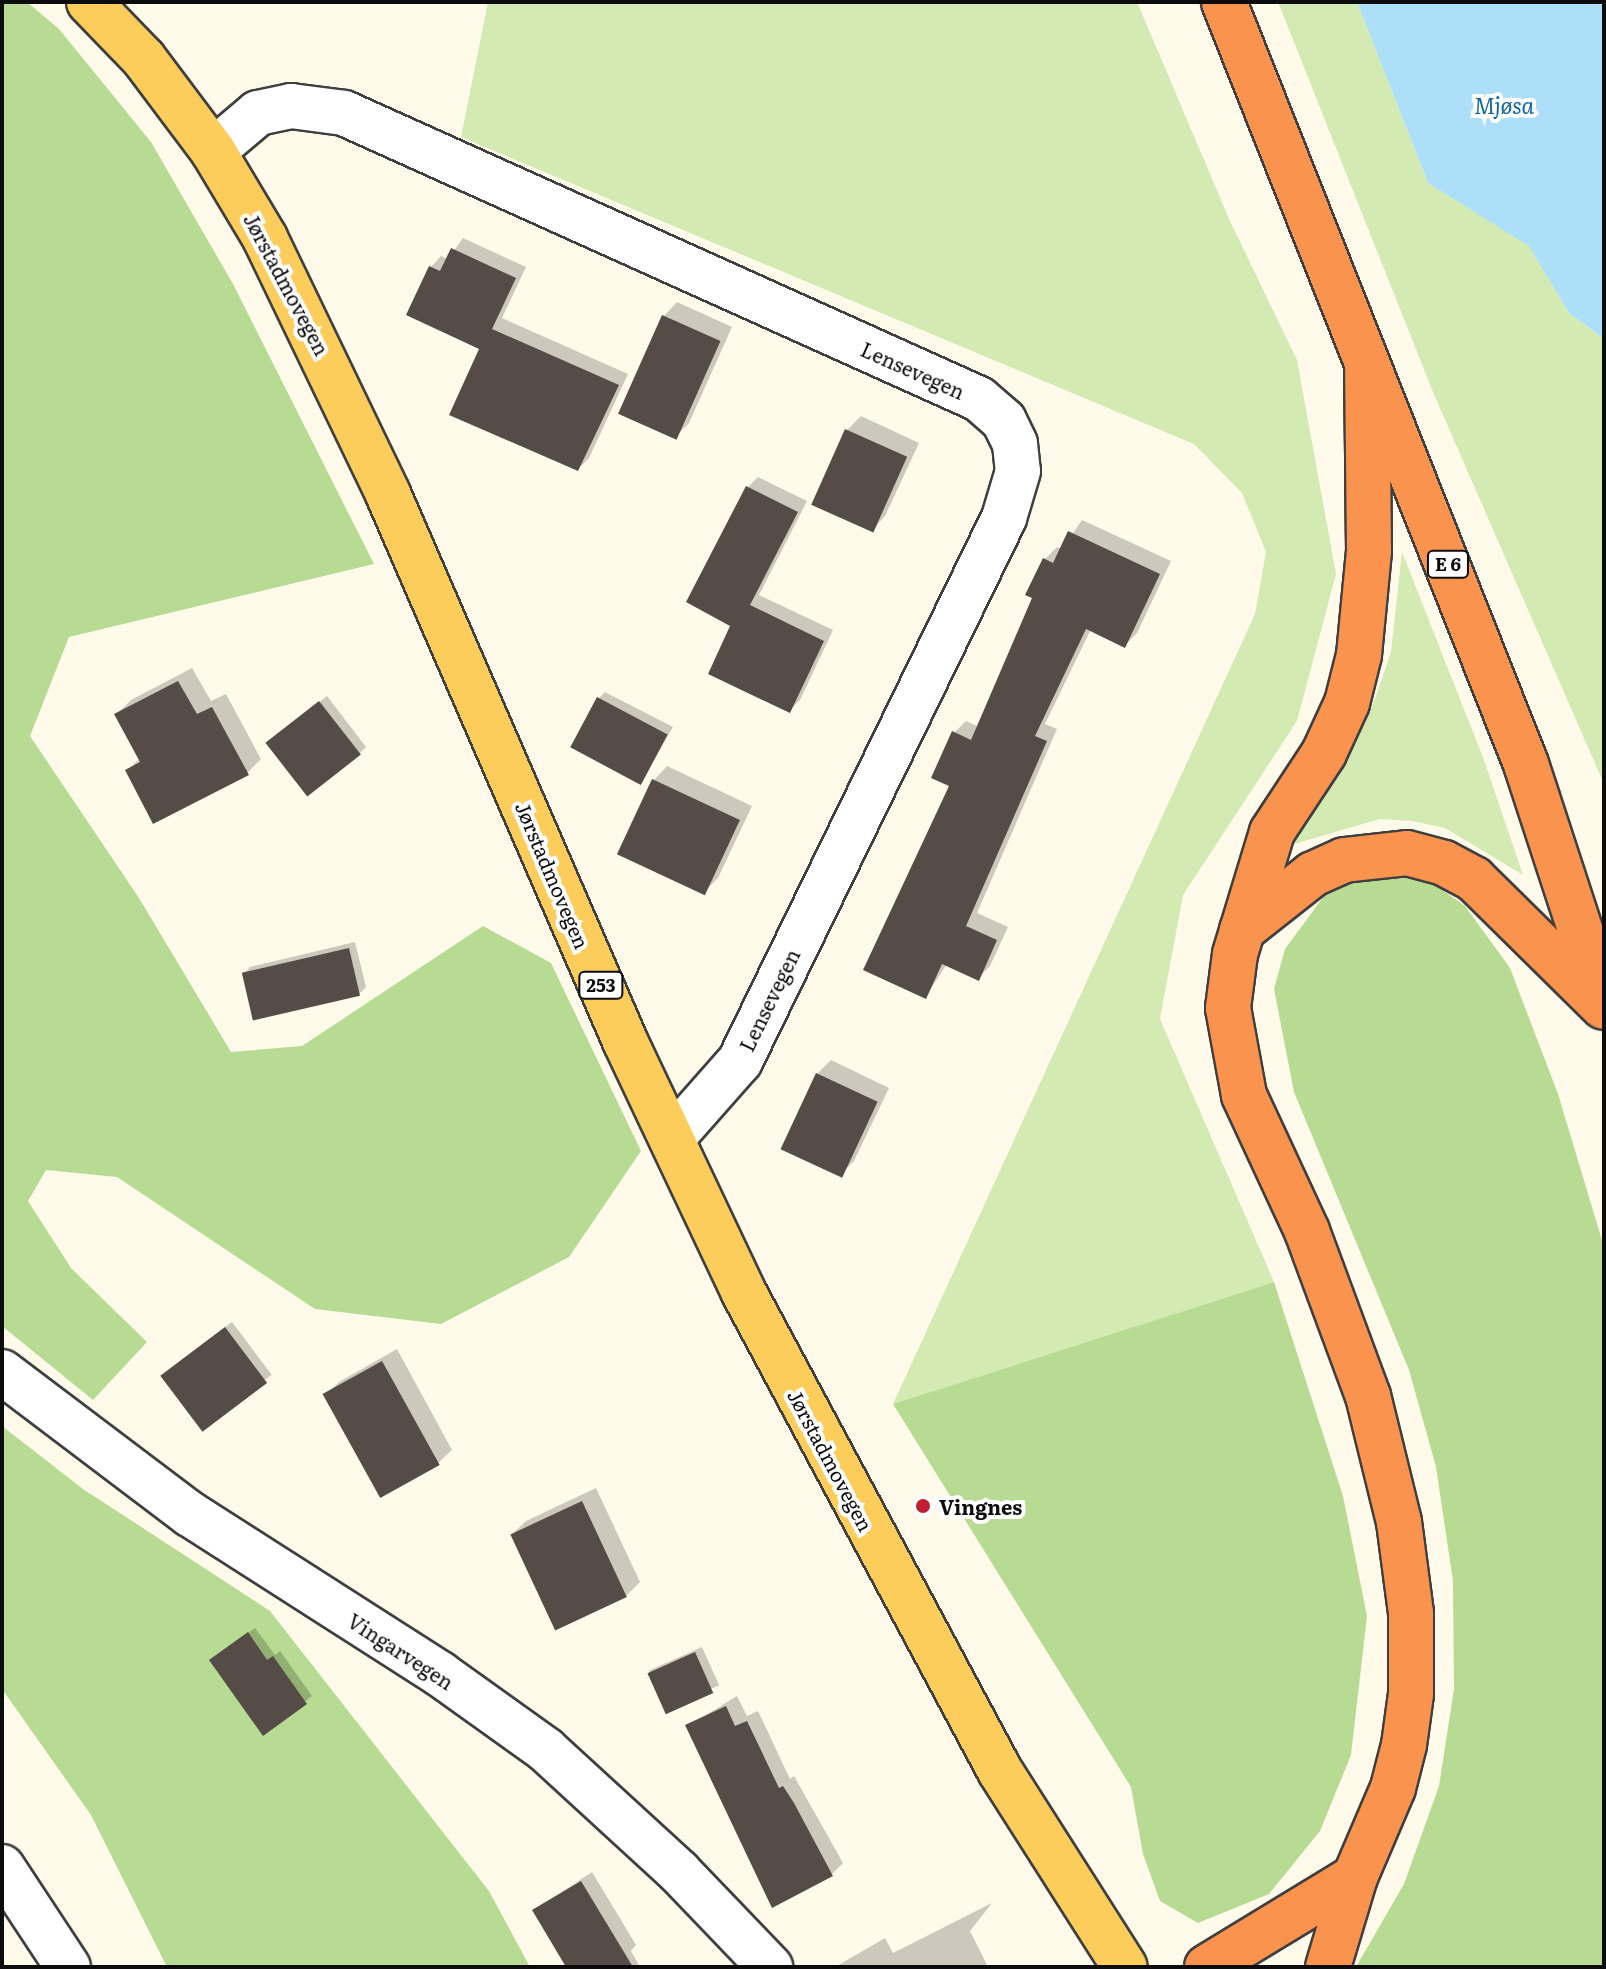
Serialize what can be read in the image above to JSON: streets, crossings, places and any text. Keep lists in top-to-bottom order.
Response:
{
  "streets": {
    "highway": ["E 6"],
    "main road": ["Jørstadmovegen", "253"],
    "street": ["Lensevegen", "Vingarvegen"]
  },
  "crossings": [
    ["Jørstadmovegen", "Lensevegen"]
  ],
  "water": ["Mjøsa"],
  "places": ["Vingnes"]
}
